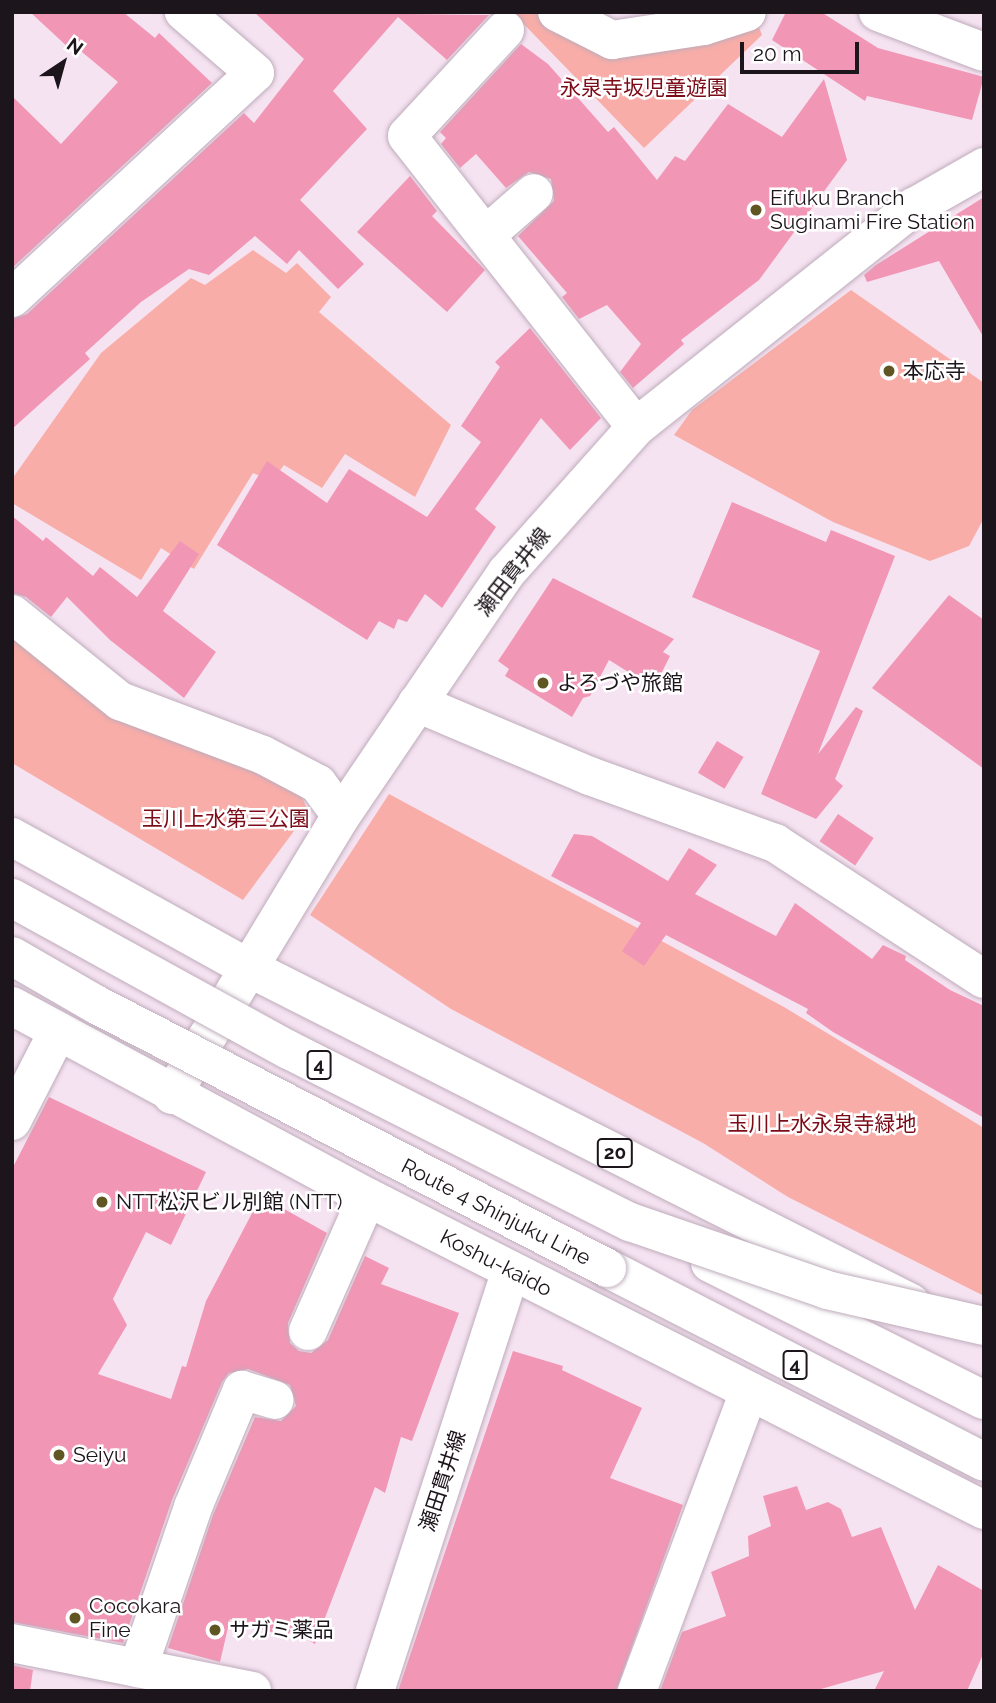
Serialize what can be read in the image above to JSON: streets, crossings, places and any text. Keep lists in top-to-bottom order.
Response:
{
  "streets": {
    "main road": [
      "瀬田貫井線",
      "4",
      "20",
      "Route 4 Shinjuku Line",
      "Koshu-kaido"
    ]
  },
  "crossings": [
    ["瀬田貫井線", "20"],
    ["瀬田貫井線", "Koshu-kaido"]
  ],
  "parks": ["永泉寺坂児童遊園", "玉川上水第三公園", "玉川上水永泉寺緑地"],
  "places": [
    "Eifuku Branch Suginami Fire Station",
    "本応寺",
    "よろづや旅館",
    "NTT松沢ビル別館 (NTT)",
    "Seiyu",
    "Cocokara Fine",
    "サガミ薬品"
  ],
  "scale_bar": "20 m",
  "north": "top right"
}
